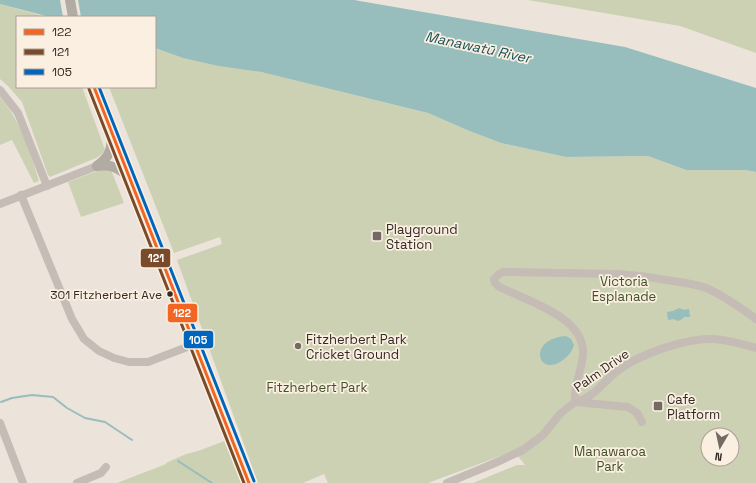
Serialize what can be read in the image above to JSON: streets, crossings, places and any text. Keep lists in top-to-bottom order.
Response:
{
  "streets": {
    "street": ["Palm Drive"]
  },
  "water": ["Manawatū River"],
  "parks": ["Victoria Esplanade", "Fitzherbert Park", "Manawaroa Park"],
  "places": {
    "transit": ["Playground Station", "Cafe Platform"],
    "other": ["301 Fitzherbert Ave", "Fitzherbert Park Cricket Ground"]
  },
  "lines": ["transit line 122", "transit line 105", "transit line 121"],
  "legend": ["122", "121", "105"],
  "north": "bottom"
}
